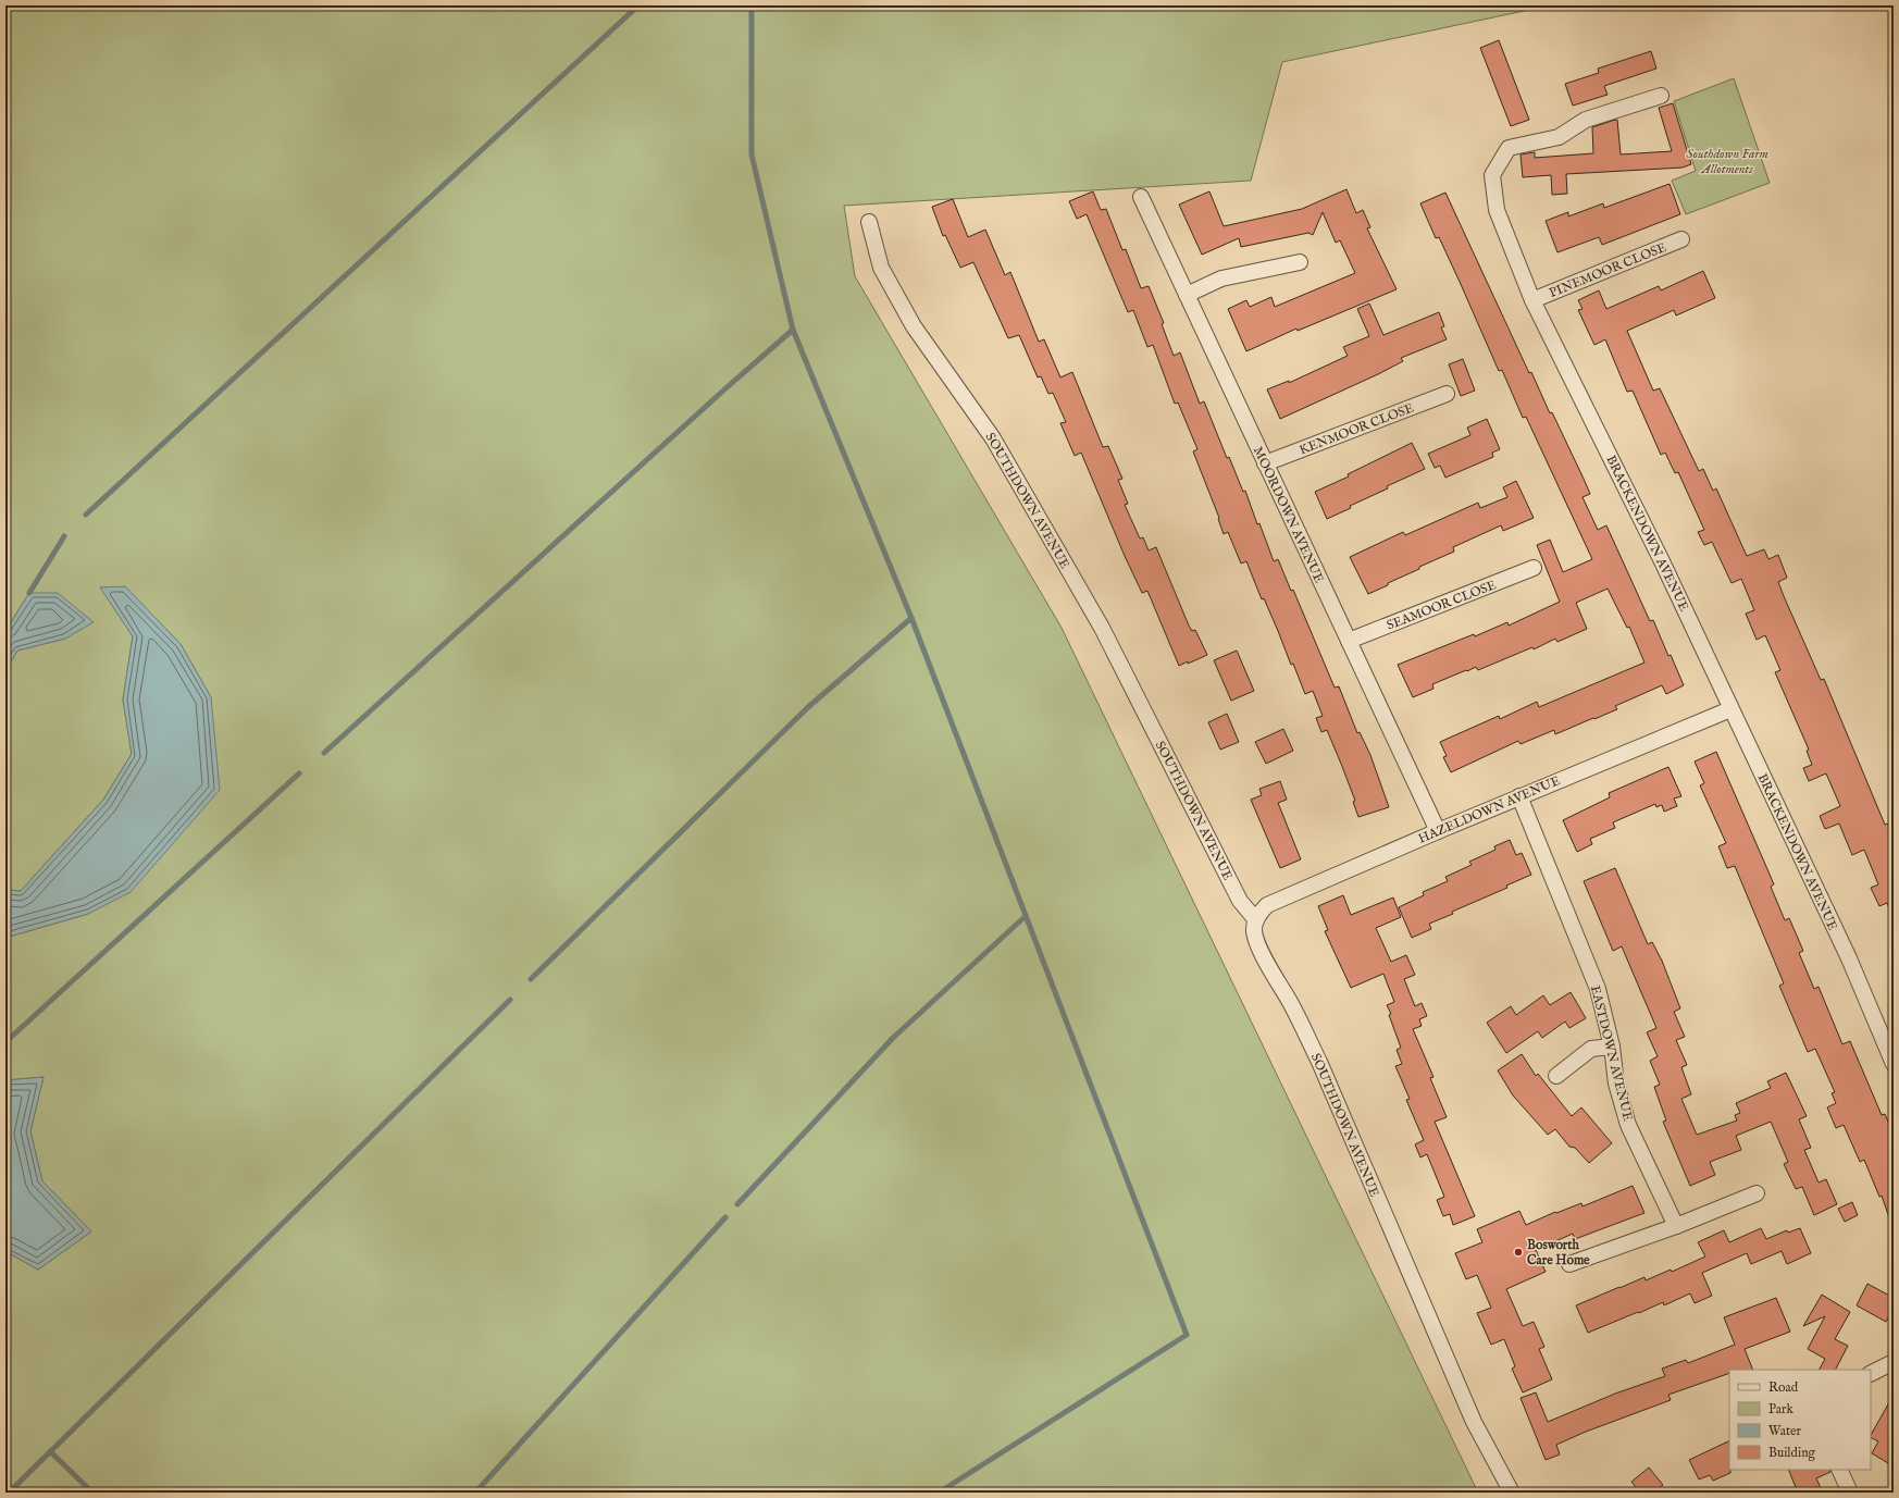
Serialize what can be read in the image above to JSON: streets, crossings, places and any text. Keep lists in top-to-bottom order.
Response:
{
  "streets": {
    "street": [
      "PINEMOOR CLOSE",
      "KENMOOR CLOSE",
      "SOUTHDOWN AVENUE",
      "MOORDOWN AVENUE",
      "BRACKENDOWN AVENUE",
      "SEAMOOR CLOSE",
      "HAZELDOWN AVENUE",
      "EASTDOWN AVENUE"
    ]
  },
  "crossings": [
    ["PINEMOOR CLOSE", "BRACKENDOWN AVENUE"],
    ["KENMOOR CLOSE", "MOORDOWN AVENUE"],
    ["SOUTHDOWN AVENUE", "HAZELDOWN AVENUE"],
    ["MOORDOWN AVENUE", "SEAMOOR CLOSE"],
    ["MOORDOWN AVENUE", "HAZELDOWN AVENUE"],
    ["BRACKENDOWN AVENUE", "HAZELDOWN AVENUE"],
    ["HAZELDOWN AVENUE", "EASTDOWN AVENUE"]
  ],
  "parks": ["Southdown Farm Allotments"],
  "places": ["Bosworth Care Home"],
  "legend": [
    "Road",
    "Park",
    "Water",
    "Building"
  ]
}
